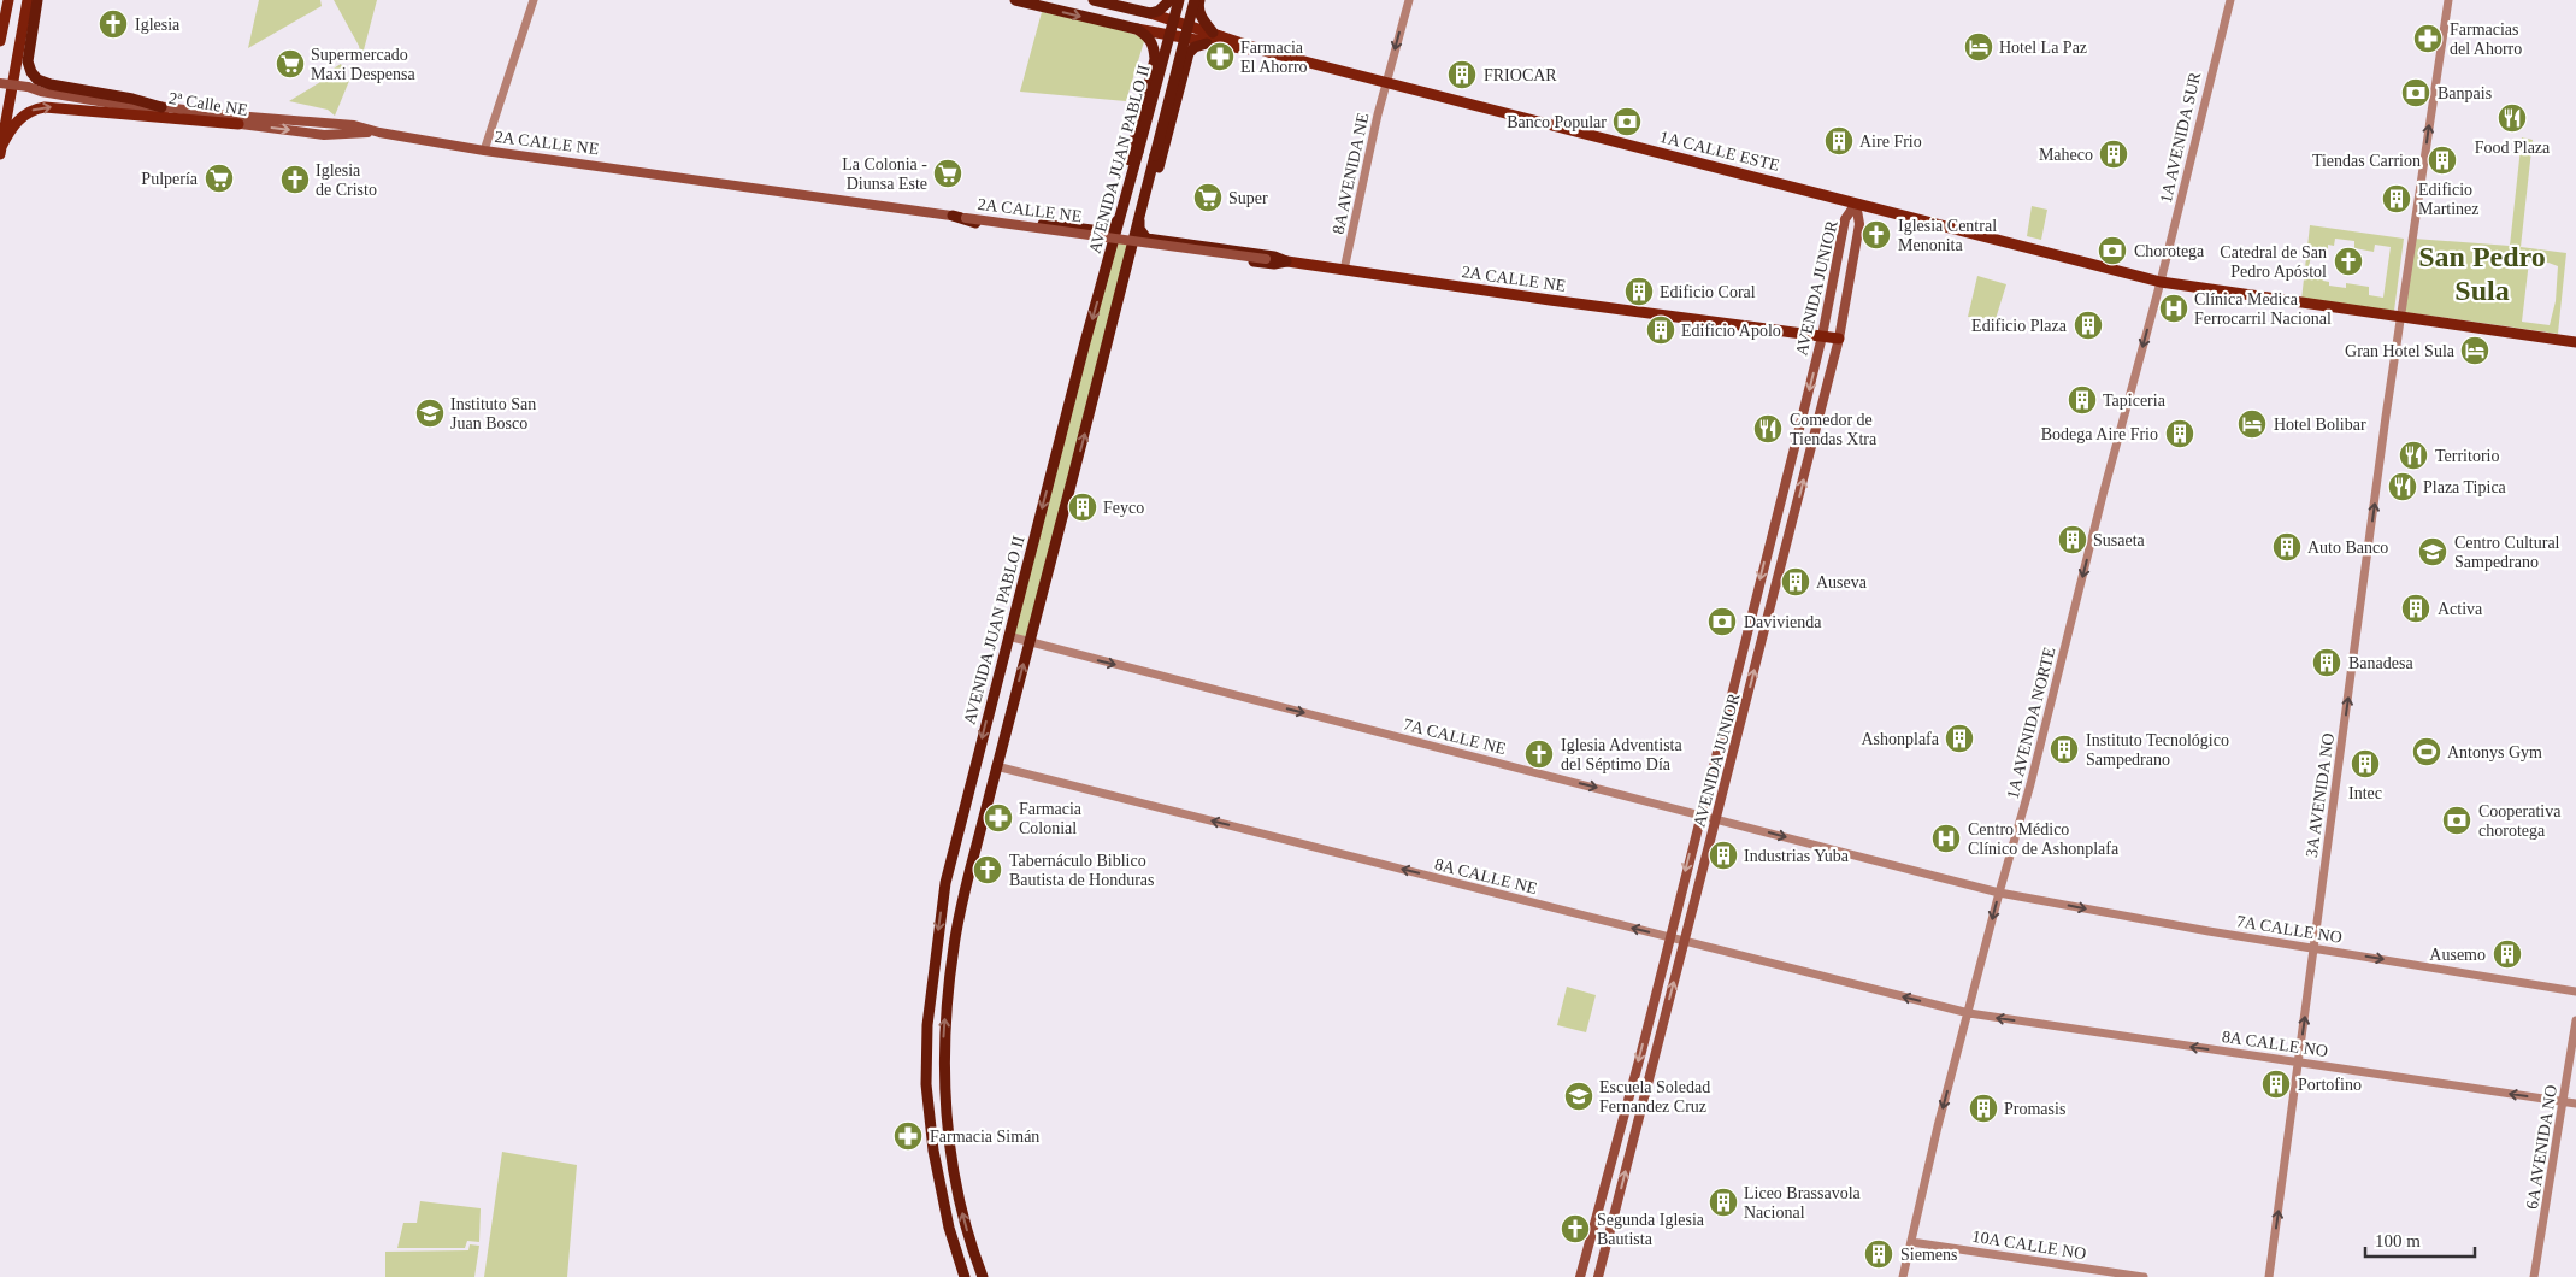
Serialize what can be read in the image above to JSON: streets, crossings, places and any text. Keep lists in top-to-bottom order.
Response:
{
  "streets": {
    "highway": ["AVENIDA JUAN PABLO II"],
    "main road": [
      "2ª Calle NE",
      "2A CALLE NE",
      "1A CALLE ESTE",
      "AVENIDA JUNIOR"
    ],
    "street": [
      "1A AVENIDA SUR",
      "8A AVENIDA NE",
      "1A AVENIDA NORTE",
      "7A CALLE NE",
      "3A AVENIDA NO",
      "8A CALLE NE",
      "7A CALLE NO",
      "8A CALLE NO",
      "6A AVENIDA NO",
      "10A CALLE NO"
    ]
  },
  "crossings": [
    ["2ª Calle NE", "2A CALLE NE"],
    ["1A AVENIDA SUR", "1A CALLE ESTE"],
    ["1A AVENIDA SUR", "1A AVENIDA NORTE"],
    ["2A CALLE NE", "8A AVENIDA NE"],
    ["2A CALLE NE", "AVENIDA JUNIOR"],
    ["1A CALLE ESTE", "8A AVENIDA NE"],
    ["1A CALLE ESTE", "AVENIDA JUNIOR"],
    ["1A CALLE ESTE", "1A AVENIDA NORTE"],
    ["1A CALLE ESTE", "3A AVENIDA NO"],
    ["AVENIDA JUAN PABLO II", "7A CALLE NE"],
    ["AVENIDA JUAN PABLO II", "8A CALLE NE"],
    ["AVENIDA JUNIOR", "7A CALLE NE"],
    ["AVENIDA JUNIOR", "8A CALLE NE"],
    ["1A AVENIDA NORTE", "7A CALLE NE"],
    ["1A AVENIDA NORTE", "8A CALLE NE"],
    ["1A AVENIDA NORTE", "7A CALLE NO"],
    ["1A AVENIDA NORTE", "8A CALLE NO"],
    ["1A AVENIDA NORTE", "10A CALLE NO"],
    ["7A CALLE NE", "7A CALLE NO"],
    ["3A AVENIDA NO", "7A CALLE NO"],
    ["3A AVENIDA NO", "8A CALLE NO"],
    ["8A CALLE NE", "8A CALLE NO"],
    ["8A CALLE NO", "6A AVENIDA NO"]
  ],
  "one_way": [
    "1A AVENIDA NORTE",
    "7A CALLE NE",
    "3A AVENIDA NO",
    "8A CALLE NE",
    "7A CALLE NO",
    "8A CALLE NO"
  ],
  "districts": ["San Pedro Sula"],
  "places": {
    "church": [
      "Iglesia",
      "Iglesia de Cristo",
      "Iglesia Central Menonita",
      "Catedral de San Pedro Apóstol",
      "Iglesia Adventista del Séptimo Día",
      "Tabernáculo Biblico Bautista de Honduras",
      "Segunda Iglesia Bautista"
    ],
    "pharmacy": [
      "Farmacias del Ahorro",
      "Farmacia El Ahorro",
      "Farmacia Colonial",
      "Farmacia Simán"
    ],
    "hotel": ["Hotel La Paz", "Gran Hotel Sula", "Hotel Bolibar"],
    "supermarket": [
      "Supermercado Maxi Despensa",
      "La Colonia - Diunsa Este",
      "Pulpería",
      "Super"
    ],
    "building": [
      "FRIOCAR",
      "Aire Frio",
      "Maheco",
      "Tiendas Carrion",
      "Edificio Martinez",
      "Edificio Coral",
      "Edificio Plaza",
      "Edificio Apolo",
      "Tapiceria",
      "Bodega Aire Frio",
      "Feyco",
      "Susaeta",
      "Auto Banco",
      "Auseva",
      "Activa",
      "Banadesa",
      "Ashonplafa",
      "Instituto Tecnológico Sampedrano",
      "Intec",
      "Industrias Yuba",
      "Ausemo",
      "Portofino",
      "Promasis",
      "Liceo Brassavola Nacional",
      "Siemens"
    ],
    "bank": [
      "Banpais",
      "Banco Popular",
      "Chorotega",
      "Davivienda",
      "Cooperativa chorotega"
    ],
    "restaurant": [
      "Food Plaza",
      "Comedor de Tiendas Xtra",
      "Territorio",
      "Plaza Tipica"
    ],
    "hospital": ["Clínica Medica Ferrocarril Nacional", "Centro Médico Clínico de Ashonplafa"],
    "school or university": ["Instituto San Juan Bosco", "Centro Cultural Sampedrano", "Escuela Soledad Fernandez Cruz"],
    "sports": ["Antonys Gym"]
  },
  "scale_bar": "100 m"
}
